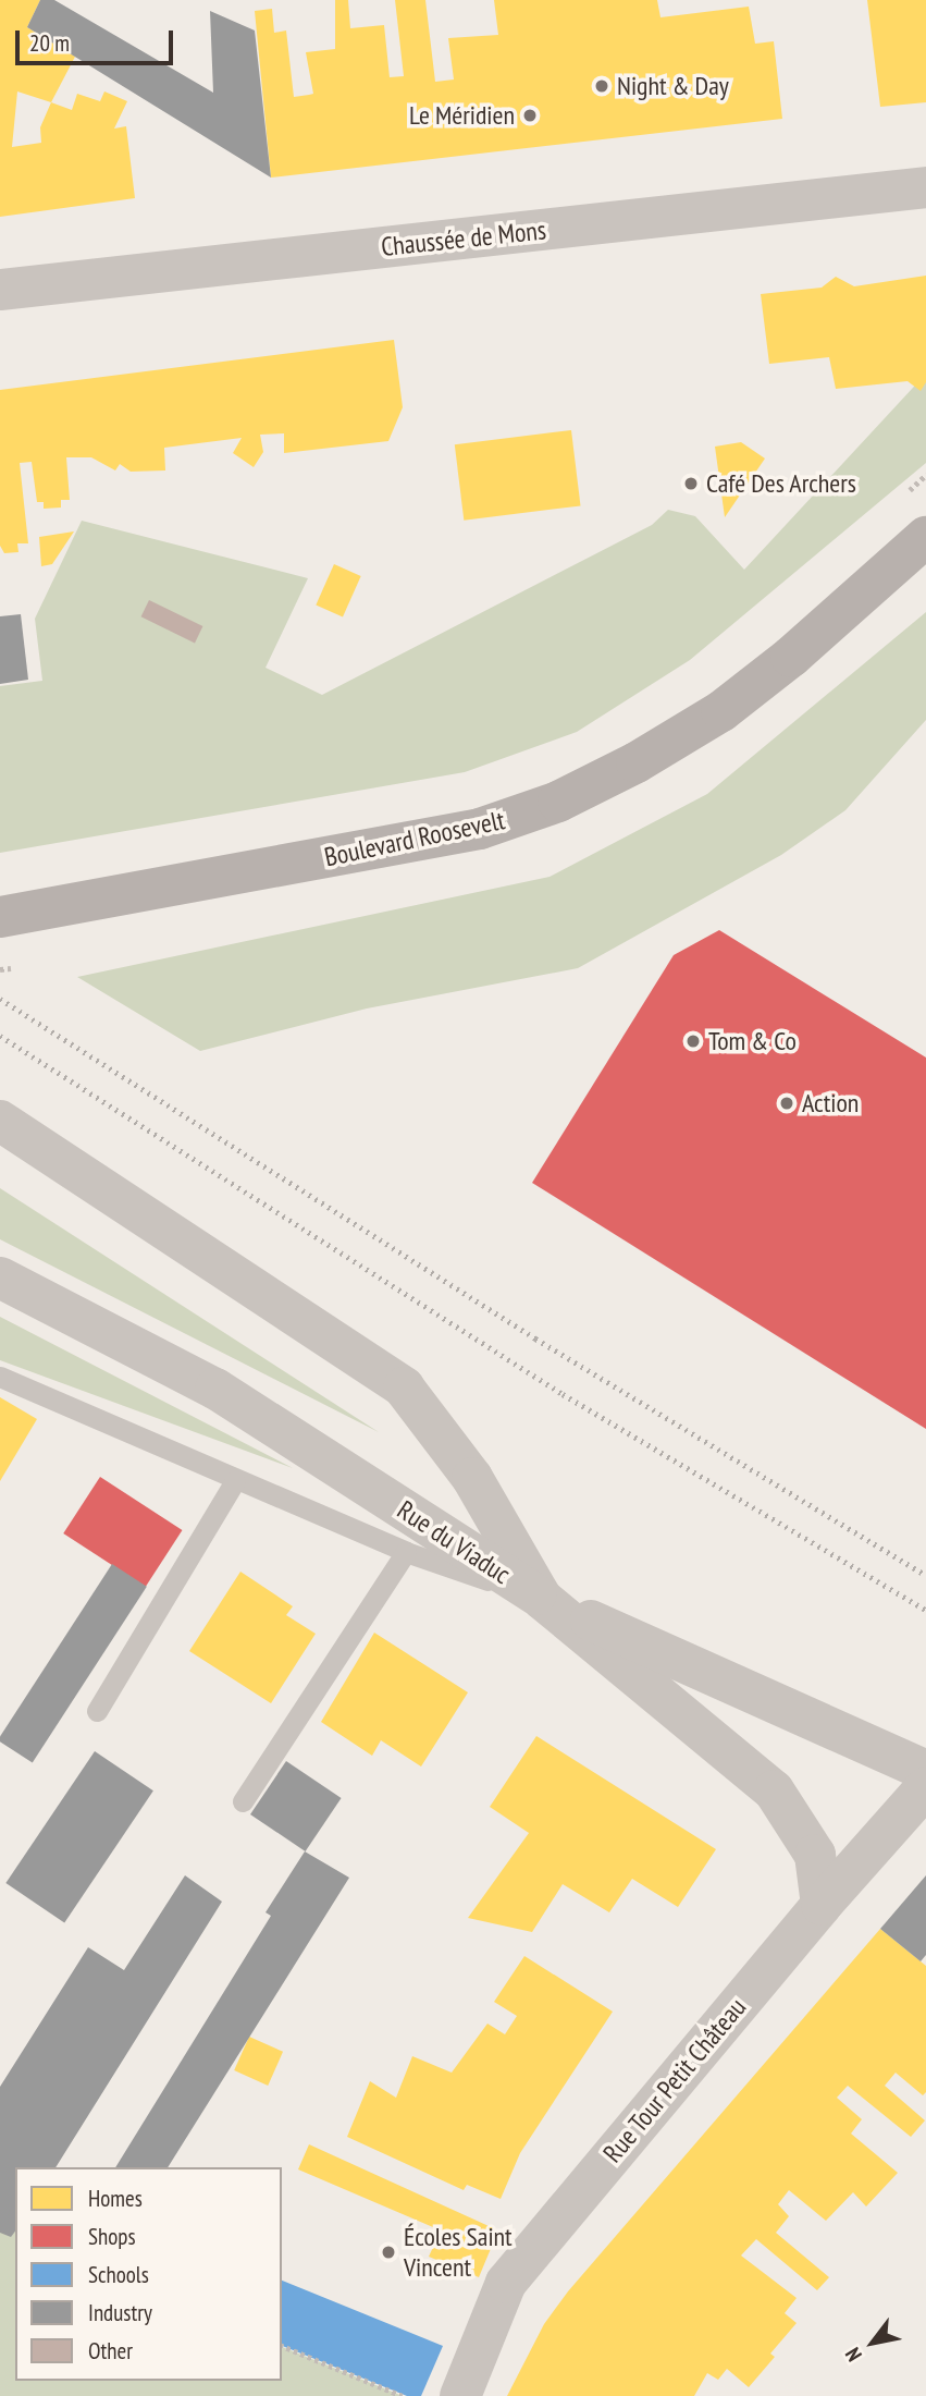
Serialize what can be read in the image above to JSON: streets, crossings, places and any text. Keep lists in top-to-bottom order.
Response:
{
  "streets": {
    "main road": ["Boulevard Roosevelt"],
    "street": ["Chaussée de Mons", "Rue du Viaduc", "Rue Tour Petit Château"]
  },
  "places": [
    "Night & Day",
    "Le Méridien",
    "Café Des Archers",
    "Tom & Co",
    "Action",
    "Écoles Saint Vincent"
  ],
  "legend": [
    "Homes",
    "Shops",
    "Schools",
    "Industry",
    "Other"
  ],
  "scale_bar": "20 m",
  "north": "bottom left"
}
